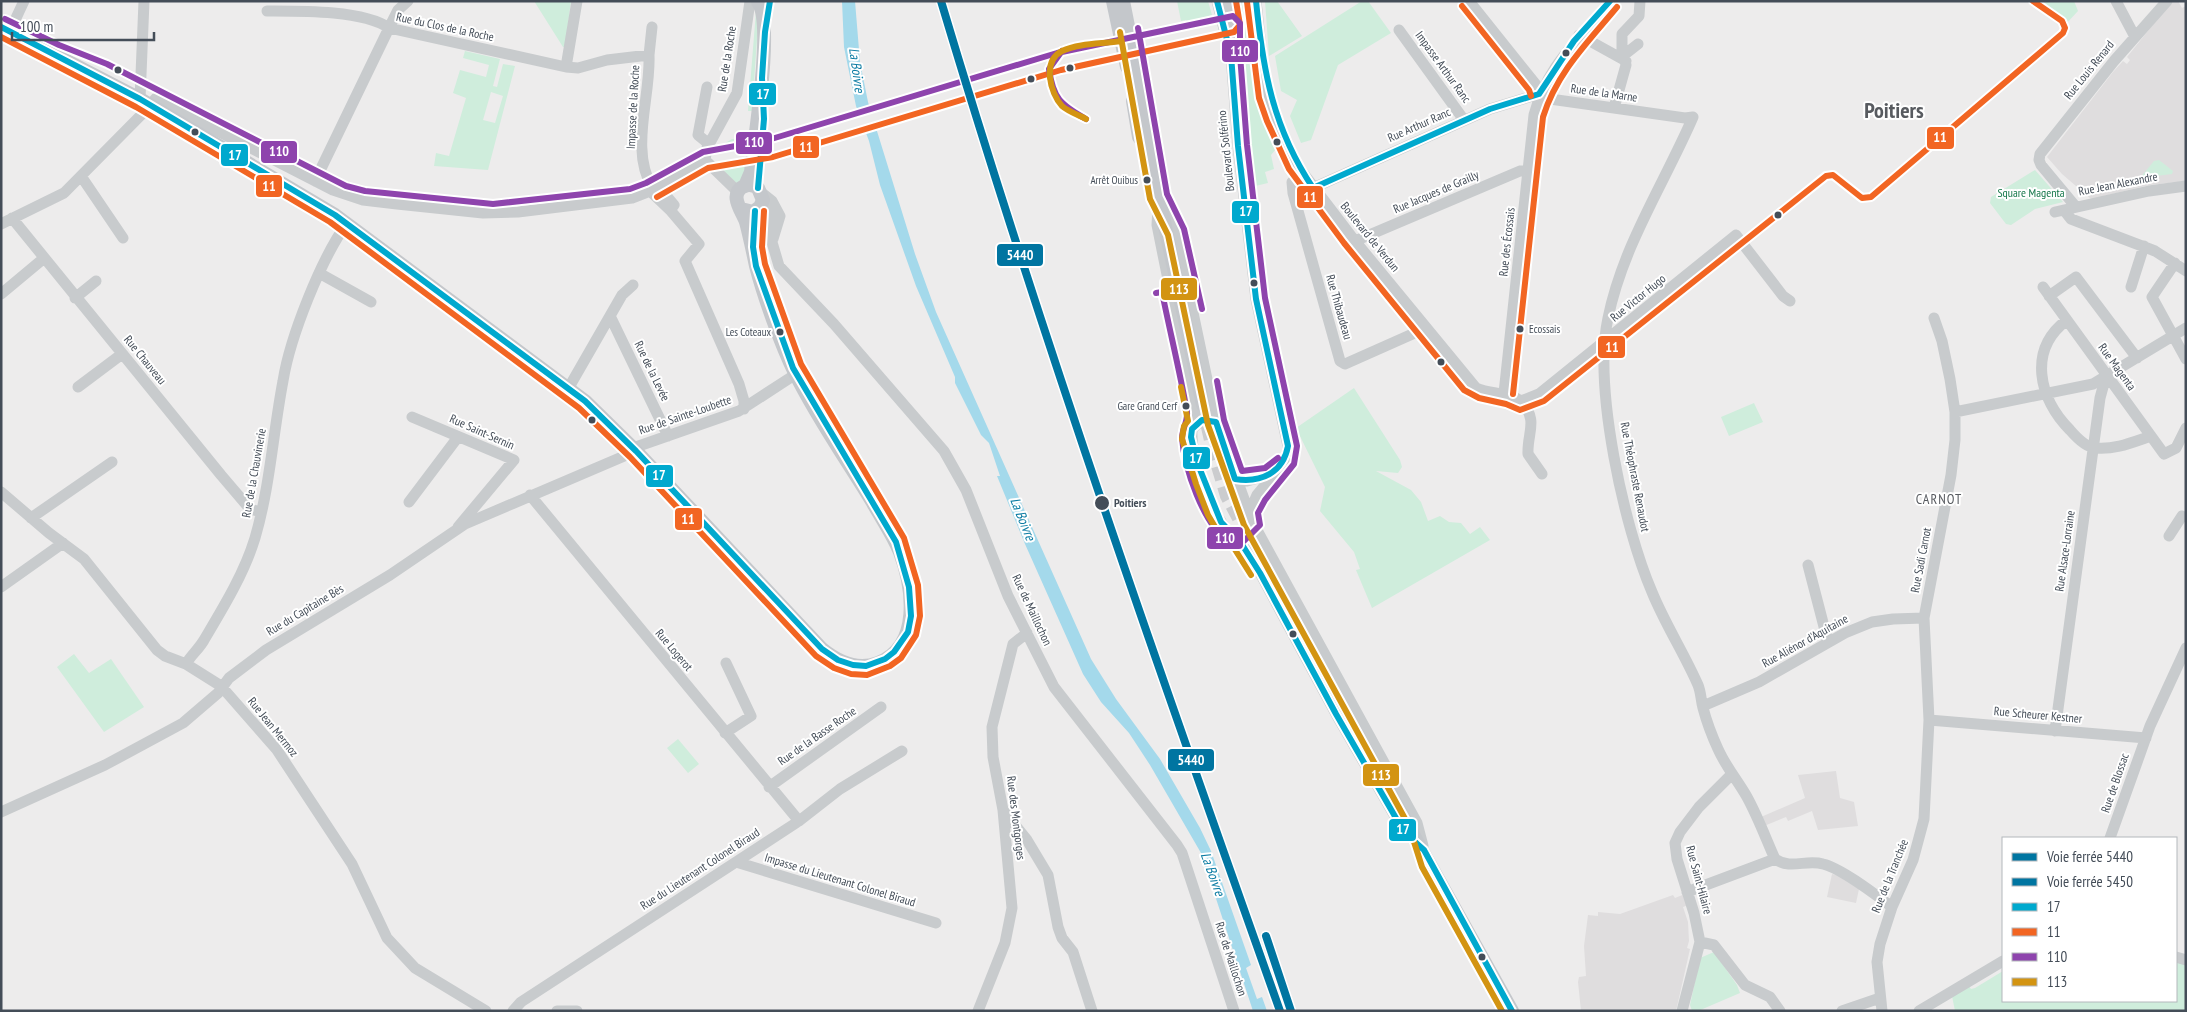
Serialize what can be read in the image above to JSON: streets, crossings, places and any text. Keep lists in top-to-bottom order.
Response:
{
  "streets": {
    "street": [
      "Rue du Clos de la Roche",
      "Rue de la Roche",
      "Impasse Arthur Ranc",
      "Rue Louis Renard",
      "Rue de la Marne",
      "Impasse de la Roche",
      "Rue Arthur Ranc",
      "Boulevard Solférino",
      "Rue Jean Alexandre",
      "Rue Jacques de Grailly",
      "Boulevard de Verdun",
      "Rue des Écossais",
      "Rue Victor Hugo",
      "Rue Thibaudeau",
      "Rue Chauveau",
      "Rue Magenta",
      "Rue de la Levée",
      "Rue de Sainte-Loubette",
      "Rue Saint-Sernin",
      "Rue de la Chauvinerie",
      "Rue Théophraste Renaudot",
      "Rue Alsace-Lorraine",
      "Rue Sadi Carnot",
      "Rue du Capitaine Bès",
      "Rue de Maillochon",
      "Rue Aliénor d'Aquitaine",
      "Rue Logerot",
      "Rue Scheurer Kestner",
      "Rue Jean Mermoz",
      "Rue de la Basse Roche",
      "Rue de Blossac",
      "Rue des Montgorges",
      "Rue du Lieutenant Colonel Biraud",
      "Rue de la Tranchée",
      "Impasse du Lieutenant Colonel Biraud",
      "Rue Saint-Hilaire"
    ]
  },
  "crossings": [
    ["Rue du Clos de la Roche", "Impasse de la Roche"],
    ["Impasse Arthur Ranc", "Rue Arthur Ranc"],
    ["Rue Louis Renard", "Rue Jean Alexandre"],
    ["Rue de la Marne", "Rue Arthur Ranc"],
    ["Rue de la Marne", "Rue des Écossais"],
    ["Rue de la Marne", "Rue Théophraste Renaudot"],
    ["Rue Arthur Ranc", "Boulevard de Verdun"],
    ["Rue Arthur Ranc", "Rue des Écossais"],
    ["Rue Jacques de Grailly", "Boulevard de Verdun"],
    ["Rue Jacques de Grailly", "Rue des Écossais"],
    ["Boulevard de Verdun", "Rue des Écossais"],
    ["Boulevard de Verdun", "Rue Thibaudeau"],
    ["Rue Victor Hugo", "Rue Théophraste Renaudot"],
    ["Rue Chauveau", "Rue de la Chauvinerie"],
    ["Rue Magenta", "Rue Alsace-Lorraine"],
    ["Rue de la Levée", "Rue de Sainte-Loubette"],
    ["Rue de Sainte-Loubette", "Rue du Capitaine Bès"],
    ["Rue Saint-Sernin", "Rue du Capitaine Bès"],
    ["Rue de la Chauvinerie", "Rue Jean Mermoz"],
    ["Rue Théophraste Renaudot", "Rue Aliénor d'Aquitaine"],
    ["Rue Théophraste Renaudot", "Rue Saint-Hilaire"],
    ["Rue Alsace-Lorraine", "Rue Scheurer Kestner"],
    ["Rue Sadi Carnot", "Rue Aliénor d'Aquitaine"],
    ["Rue Sadi Carnot", "Rue Scheurer Kestner"],
    ["Rue Sadi Carnot", "Rue de la Tranchée"],
    ["Rue du Capitaine Bès", "Rue Logerot"],
    ["Rue du Capitaine Bès", "Rue Jean Mermoz"],
    ["Rue de Maillochon", "Rue des Montgorges"],
    ["Rue Logerot", "Rue de la Basse Roche"],
    ["Rue Logerot", "Rue du Lieutenant Colonel Biraud"],
    ["Rue Scheurer Kestner", "Rue de Blossac"],
    ["Rue Scheurer Kestner", "Rue de la Tranchée"],
    ["Rue du Lieutenant Colonel Biraud", "Impasse du Lieutenant Colonel Biraud"]
  ],
  "districts": ["Poitiers", "CARNOT"],
  "water": ["La Boivre"],
  "parks": ["Square Magenta"],
  "places": [
    "Arrêt Ouibus",
    "Ecossais",
    "Les Coteaux",
    "Gare Grand Cerf",
    "Poitiers"
  ],
  "lines": [
    "rail line 5440",
    "transit line 17",
    "transit line 11",
    "transit line 110",
    "transit line 113",
    "rail line 5450"
  ],
  "legend": [
    "Voie ferrée 5440",
    "Voie ferrée 5450",
    "17",
    "11",
    "110",
    "113"
  ],
  "scale_bar": "100 m"
}
